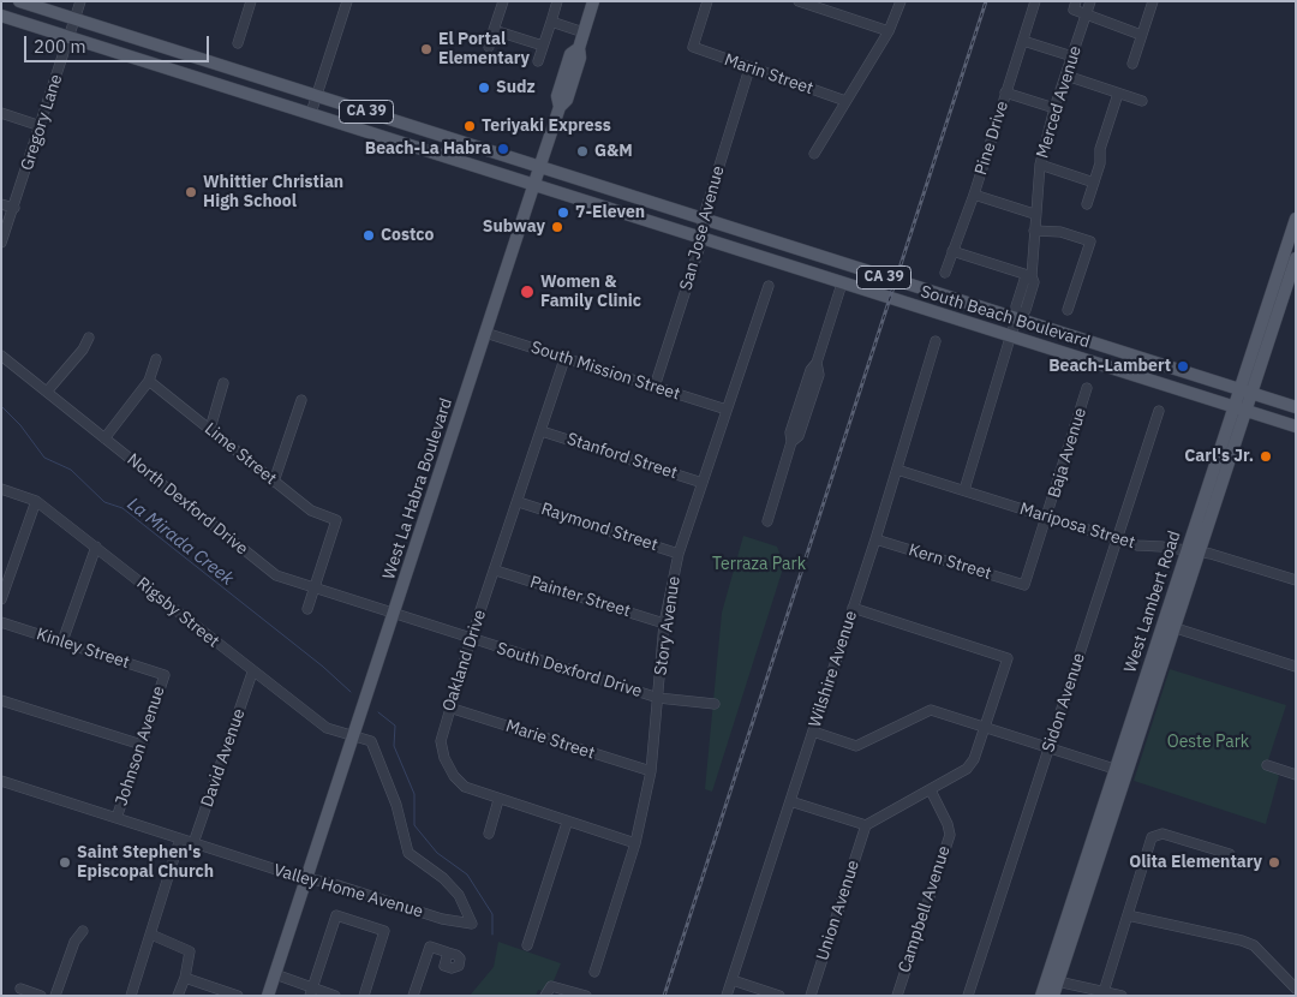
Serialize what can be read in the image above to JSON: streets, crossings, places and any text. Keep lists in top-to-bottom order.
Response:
{
  "streets": {
    "main road": [
      "CA 39",
      "South Beach Boulevard",
      "West La Habra Boulevard",
      "West Lambert Road"
    ],
    "street": [
      "Marin Street",
      "Merced Avenue",
      "Gregory Lane",
      "Pine Drive",
      "San Jose Avenue",
      "South Mission Street",
      "Baja Avenue",
      "Lime Street",
      "Stanford Street",
      "North Dexford Drive",
      "Mariposa Street",
      "Raymond Street",
      "Kern Street",
      "Painter Street",
      "Rigsby Street",
      "Story Avenue",
      "Kinley Street",
      "Oakland Drive",
      "Wilshire Avenue",
      "South Dexford Drive",
      "Sidon Avenue",
      "Marie Street",
      "Johnson Avenue",
      "David Avenue",
      "Valley Home Avenue",
      "Campbell Avenue",
      "Union Avenue"
    ]
  },
  "crossings": [
    ["Marin Street", "San Jose Avenue"],
    ["Merced Avenue", "South Beach Boulevard"],
    ["Merced Avenue", "Mariposa Street"],
    ["CA 39", "Gregory Lane"],
    ["CA 39", "South Beach Boulevard"],
    ["CA 39", "West La Habra Boulevard"],
    ["San Jose Avenue", "South Beach Boulevard"],
    ["San Jose Avenue", "South Mission Street"],
    ["South Beach Boulevard", "West La Habra Boulevard"],
    ["South Beach Boulevard", "West Lambert Road"],
    ["South Mission Street", "West La Habra Boulevard"],
    ["South Mission Street", "Story Avenue"],
    ["South Mission Street", "Oakland Drive"],
    ["Baja Avenue", "Mariposa Street"],
    ["Baja Avenue", "Kern Street"],
    ["Lime Street", "North Dexford Drive"],
    ["Stanford Street", "Story Avenue"],
    ["Stanford Street", "Oakland Drive"],
    ["West La Habra Boulevard", "North Dexford Drive"],
    ["West La Habra Boulevard", "Rigsby Street"],
    ["West La Habra Boulevard", "South Dexford Drive"],
    ["West La Habra Boulevard", "Valley Home Avenue"],
    ["North Dexford Drive", "South Dexford Drive"],
    ["Mariposa Street", "West Lambert Road"],
    ["Mariposa Street", "Wilshire Avenue"],
    ["Mariposa Street", "Sidon Avenue"],
    ["Raymond Street", "Story Avenue"],
    ["Raymond Street", "Oakland Drive"],
    ["Kern Street", "Wilshire Avenue"],
    ["Painter Street", "Story Avenue"],
    ["Painter Street", "Oakland Drive"],
    ["Rigsby Street", "David Avenue"],
    ["Rigsby Street", "Valley Home Avenue"],
    ["Story Avenue", "Oakland Drive"],
    ["Story Avenue", "South Dexford Drive"],
    ["Story Avenue", "Marie Street"],
    ["Kinley Street", "Johnson Avenue"],
    ["Oakland Drive", "South Dexford Drive"],
    ["Oakland Drive", "Marie Street"],
    ["Johnson Avenue", "Valley Home Avenue"],
    ["David Avenue", "Valley Home Avenue"]
  ],
  "water": ["La Mirada Creek"],
  "parks": ["Terraza Park", "Oeste Park"],
  "places": [
    "El Portal Elementary",
    "Sudz",
    "Teriyaki Express",
    "Beach-La Habra",
    "G&M",
    "Whittier Christian High School",
    "7-Eleven",
    "Subway",
    "Costco",
    "Women & Family Clinic",
    "Beach-Lambert",
    "Carl's Jr.",
    "Saint Stephen's Episcopal Church",
    "Olita Elementary"
  ],
  "scale_bar": "200 m"
}
